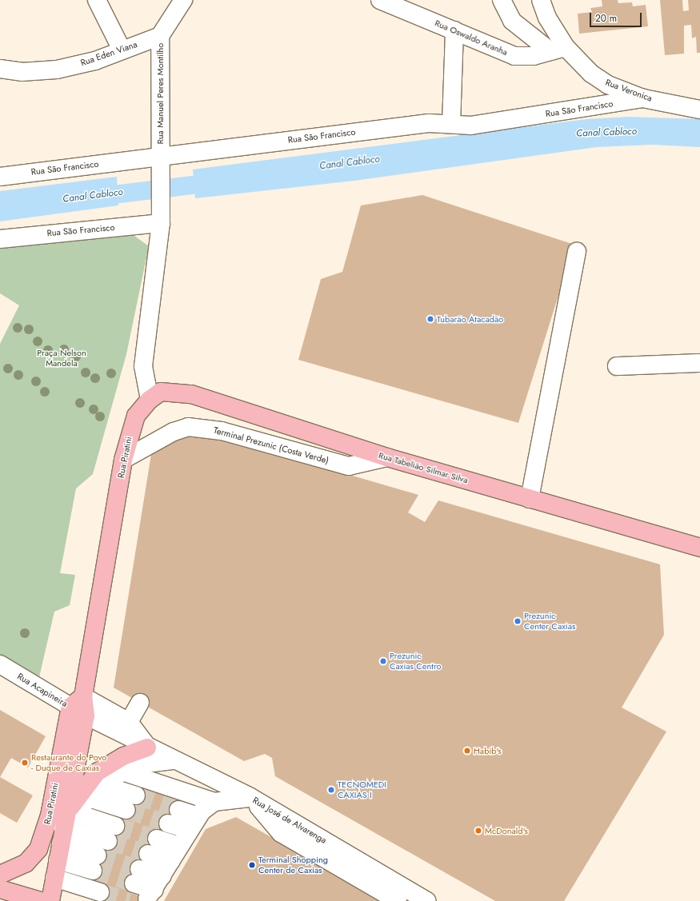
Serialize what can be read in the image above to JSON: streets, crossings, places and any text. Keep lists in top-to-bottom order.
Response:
{
  "streets": {
    "main road": ["Rua Piratini", "Rua Tabelião Silmar Silva"],
    "street": [
      "Rua Oswaldo Aranha",
      "Rua Eden Viana",
      "Rua Veronica",
      "Rua Manuel Peres Montilho",
      "Rua São Francisco",
      "Rua Sāo Francisco",
      "Terminal Prezunic (Costa Verde)",
      "Rua Acapineira",
      "Rua José de Alvarenga"
    ]
  },
  "crossings": [
    ["Rua Oswaldo Aranha", "Rua Veronica"],
    ["Rua Eden Viana", "Rua Manuel Peres Montilho"],
    ["Rua Veronica", "Rua São Francisco"],
    ["Rua Manuel Peres Montilho", "Rua São Francisco"],
    ["Rua Manuel Peres Montilho", "Rua Sāo Francisco"],
    ["Terminal Prezunic (Costa Verde)", "Rua Piratini"],
    ["Terminal Prezunic (Costa Verde)", "Rua Tabelião Silmar Silva"],
    ["Rua Piratini", "Rua Tabelião Silmar Silva"],
    ["Rua Piratini", "Rua Acapineira"],
    ["Rua Piratini", "Rua José de Alvarenga"],
    ["Rua Acapineira", "Rua José de Alvarenga"]
  ],
  "water": ["Canal Cabloco"],
  "parks": ["Praça Nelson Mandela"],
  "places": [
    "Tubarão Atacadão",
    "Prezunic Center Caxias",
    "Prezunic Caxias Centro",
    "Habib's",
    "Restaurante do Povo - Duque de Caxias",
    "TECNOMEDI CAXIAS I",
    "McDonald's",
    "Terminal Shopping Center de Caxias"
  ],
  "scale_bar": "20 m"
}
